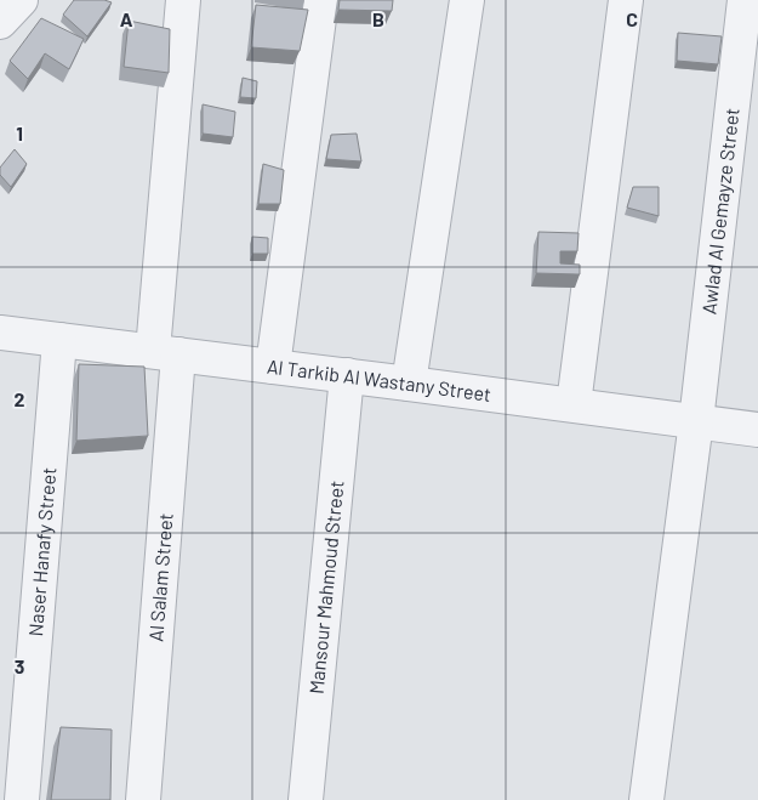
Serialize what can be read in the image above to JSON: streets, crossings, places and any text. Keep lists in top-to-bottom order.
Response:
{
  "streets": {
    "street": [
      "Awlad Al Gemayze Street",
      "Al Tarkib Al Wastany Street",
      "Naser Hanafy Street",
      "Al Salam Street",
      "Mansour Mahmoud Street"
    ]
  },
  "crossings": [
    ["Awlad Al Gemayze Street", "Al Tarkib Al Wastany Street"],
    ["Al Tarkib Al Wastany Street", "Naser Hanafy Street"],
    ["Al Tarkib Al Wastany Street", "Al Salam Street"],
    ["Al Tarkib Al Wastany Street", "Mansour Mahmoud Street"]
  ],
  "grid": {
    "columns": ["A", "B", "C"],
    "rows": ["1", "2", "3"]
  }
}
